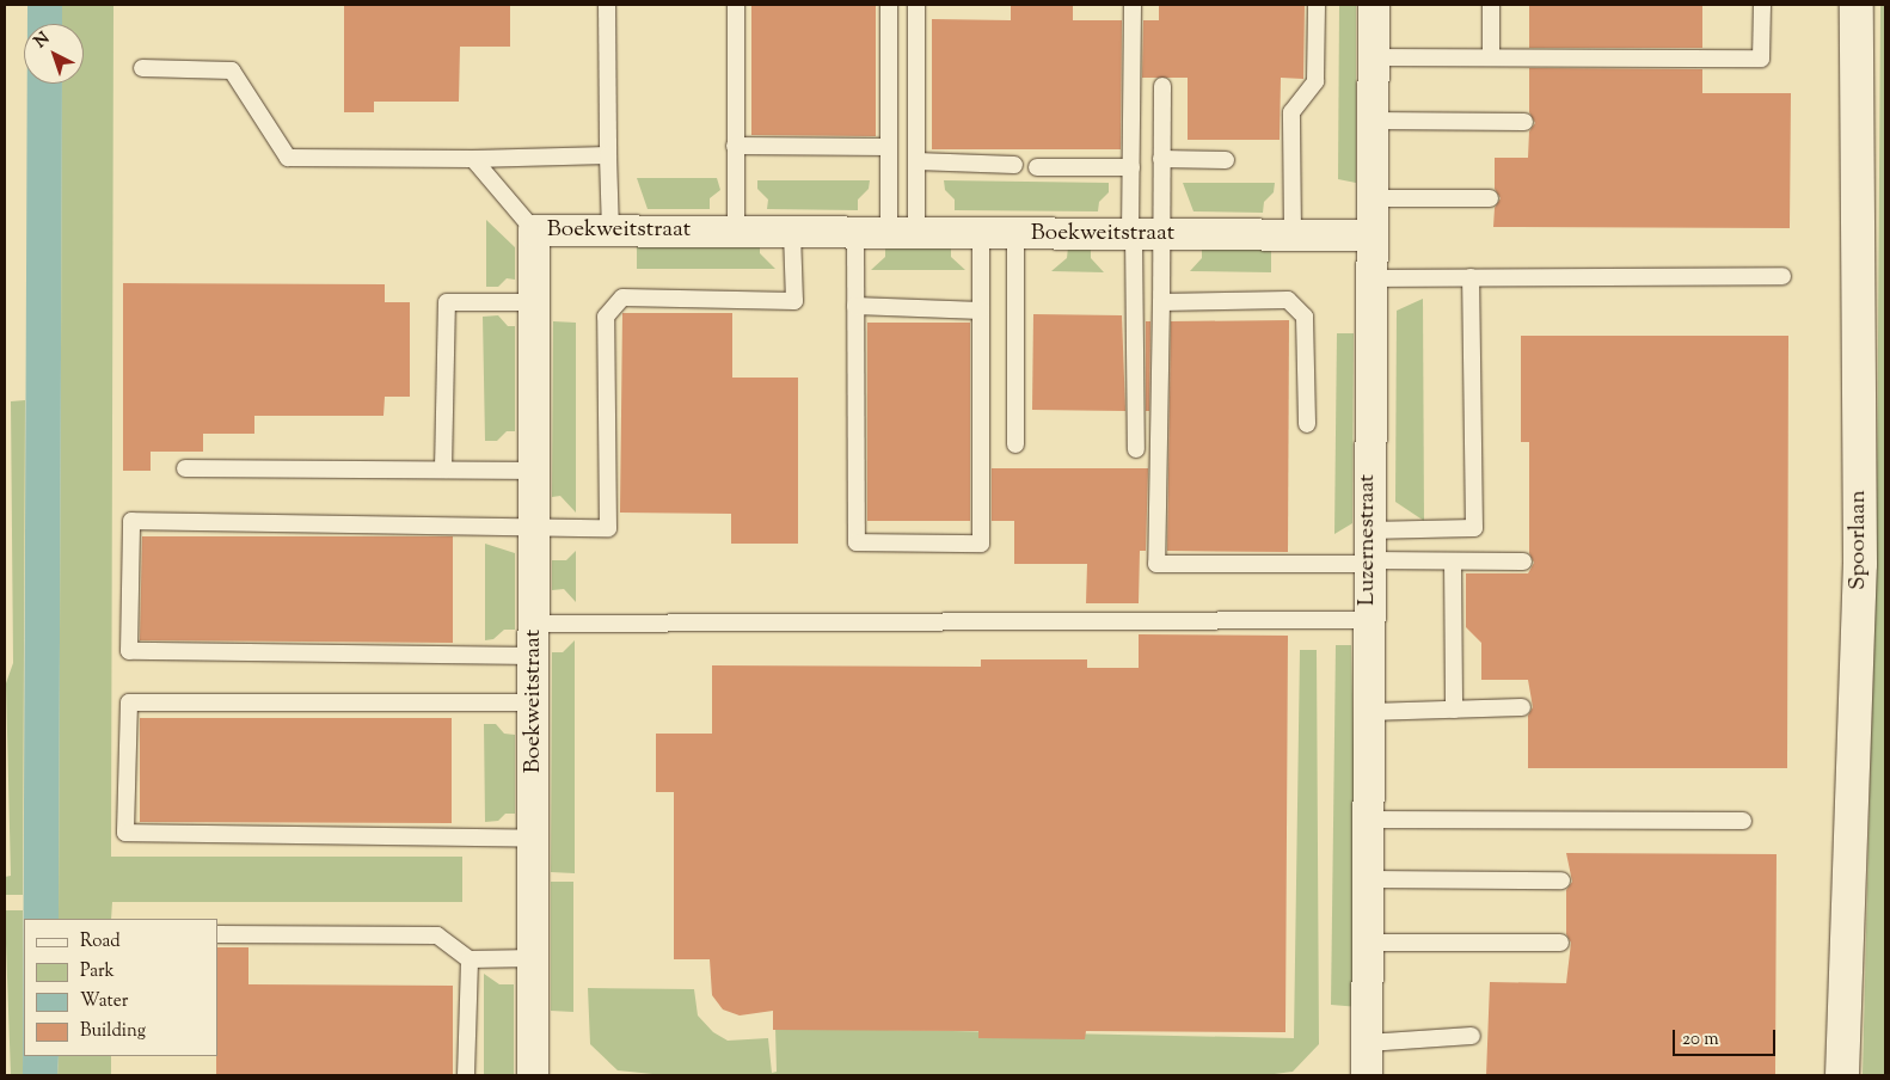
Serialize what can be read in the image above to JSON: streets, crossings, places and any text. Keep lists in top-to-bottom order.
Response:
{
  "streets": {
    "main road": ["Spoorlaan"],
    "street": ["Boekweitstraat", "Luzernestraat"]
  },
  "crossings": [
    ["Boekweitstraat", "Luzernestraat"]
  ],
  "legend": [
    "Road",
    "Park",
    "Water",
    "Building"
  ],
  "scale_bar": "20 m",
  "north": "top left"
}
